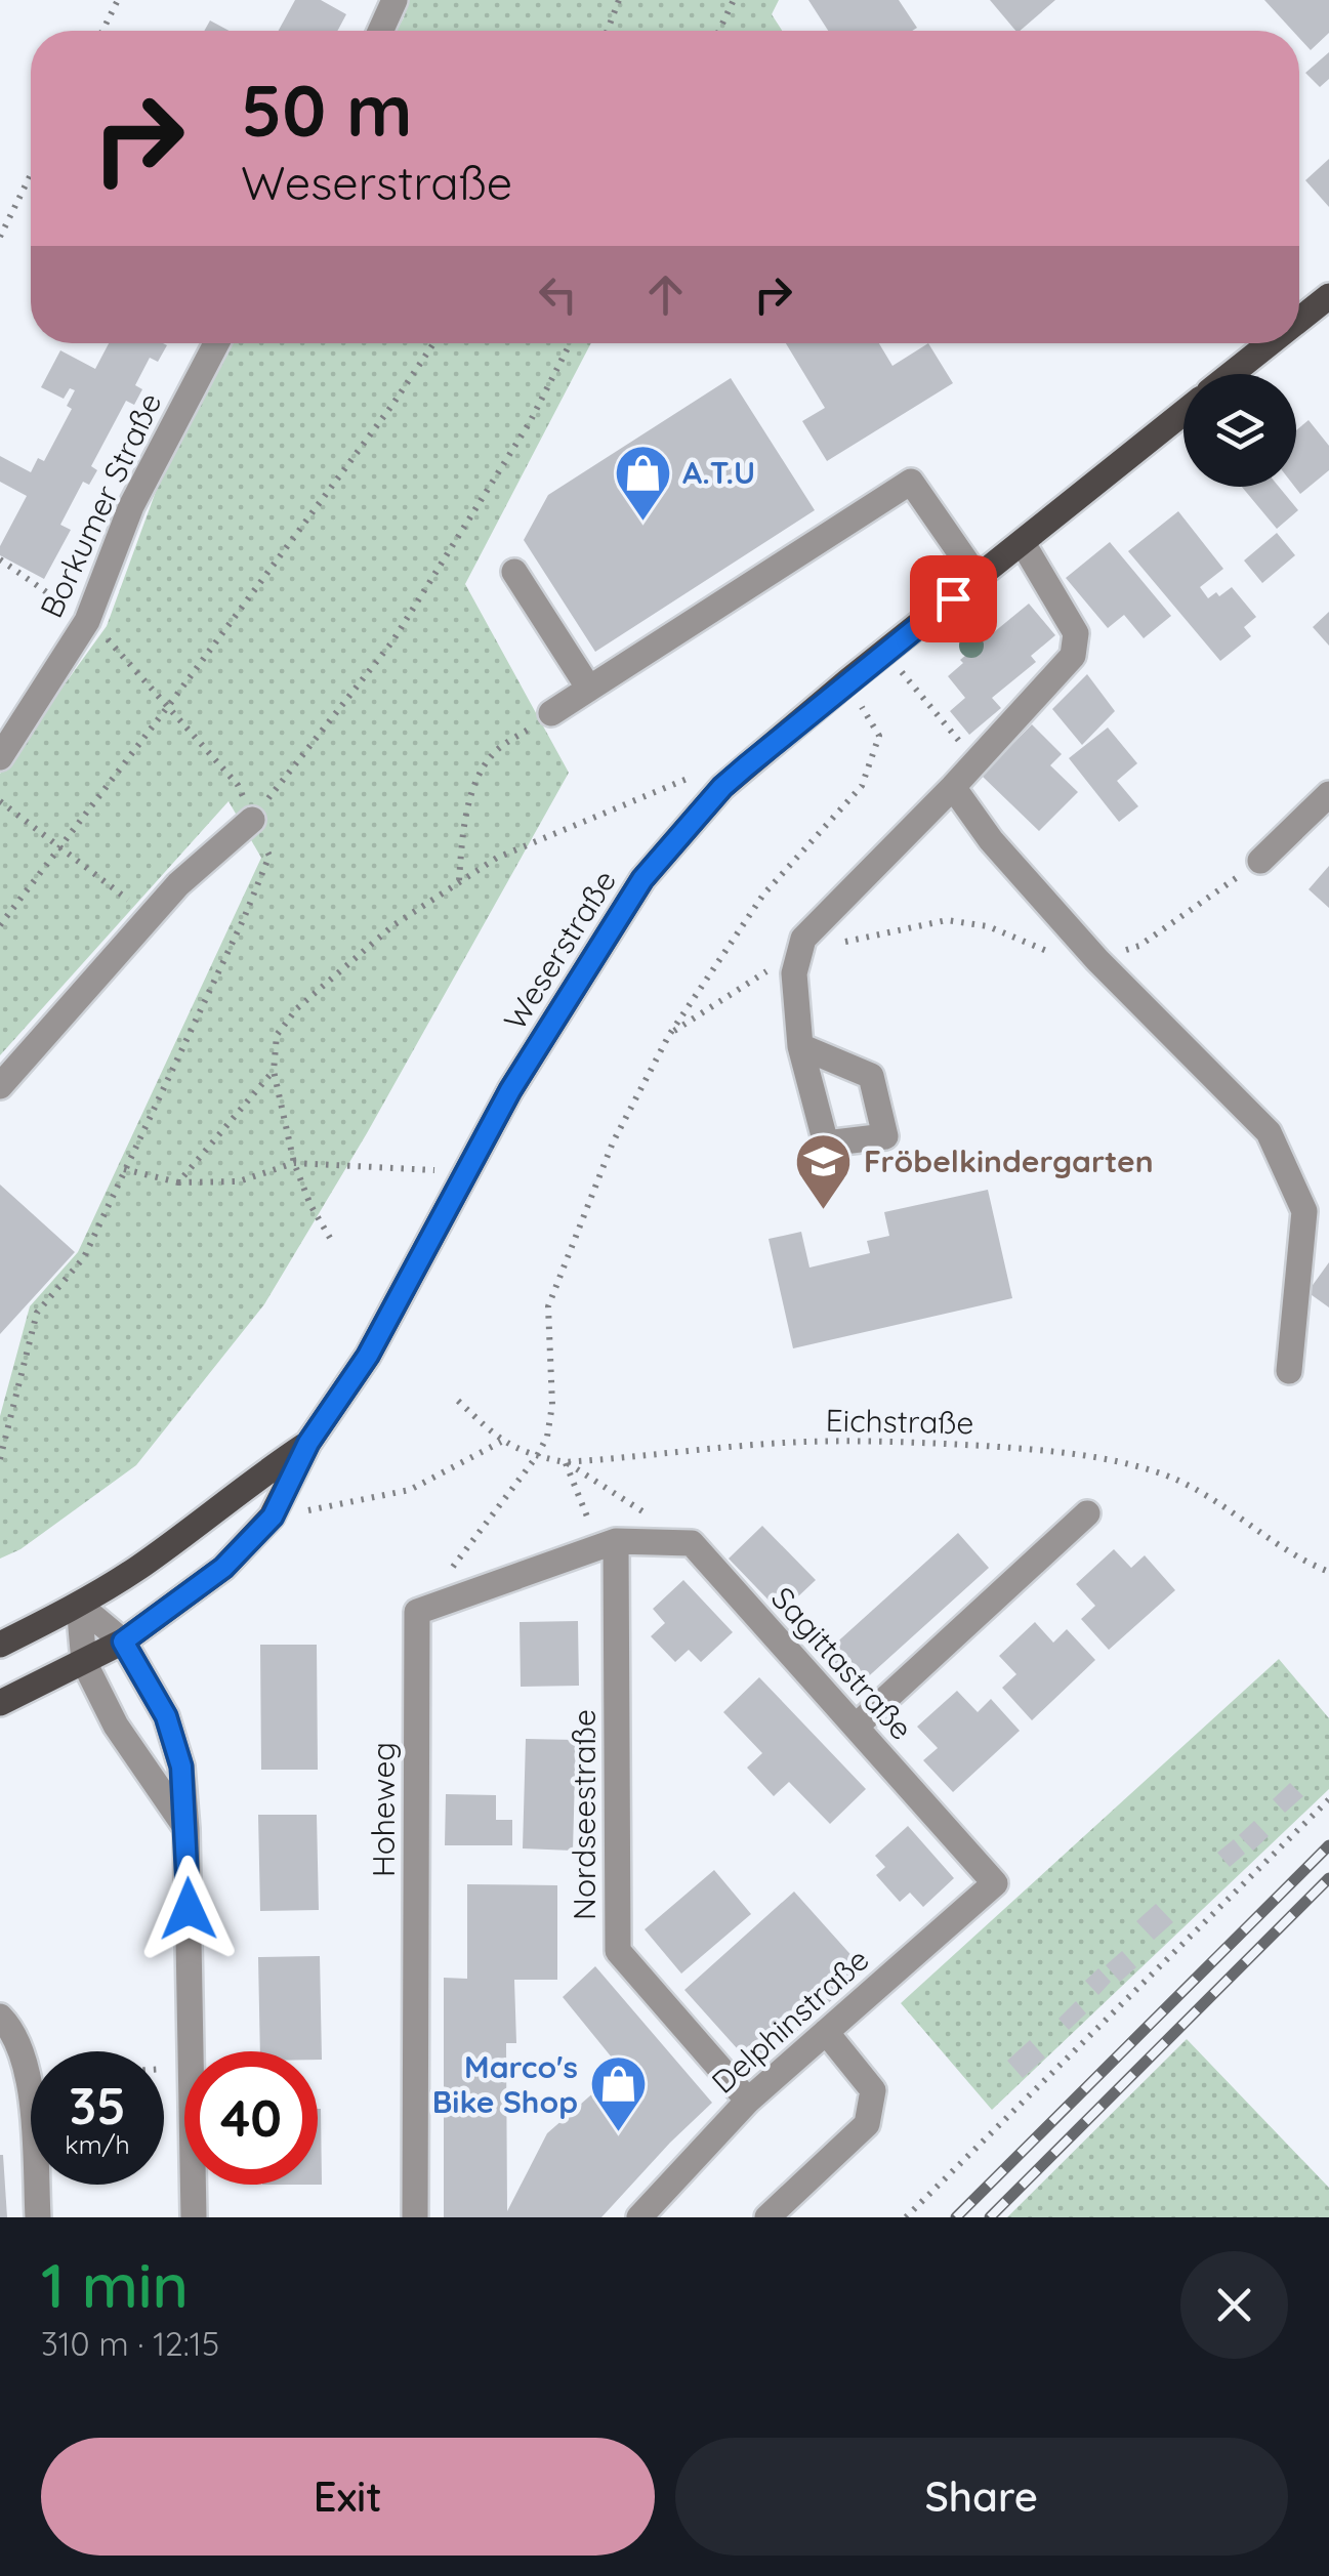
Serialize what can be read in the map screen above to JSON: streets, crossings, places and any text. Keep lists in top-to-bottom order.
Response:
{
  "streets": {
    "main road": ["Weserstraße"],
    "street": [
      "Borkumer Straße",
      "Sagittastraße",
      "Hoheweg",
      "Nordseestraße",
      "Delphinstraße"
    ],
    "path": ["Eichstraße"]
  },
  "crossings": [
    ["Sagittastraße", "Nordseestraße"],
    ["Sagittastraße", "Delphinstraße"],
    ["Nordseestraße", "Delphinstraße"]
  ],
  "places": {
    "shop": ["A.T.U", "Marco's Bike Shop"],
    "school or university": ["Fröbelkindergarten"]
  },
  "page": {
    "turn": ["50 m", "Weserstraße"],
    "speed": "35 km/h",
    "limit": "40",
    "heading": ["1 min", "310 m · 12:15"],
    "buttons": ["Exit", "Share"]
  }
}
